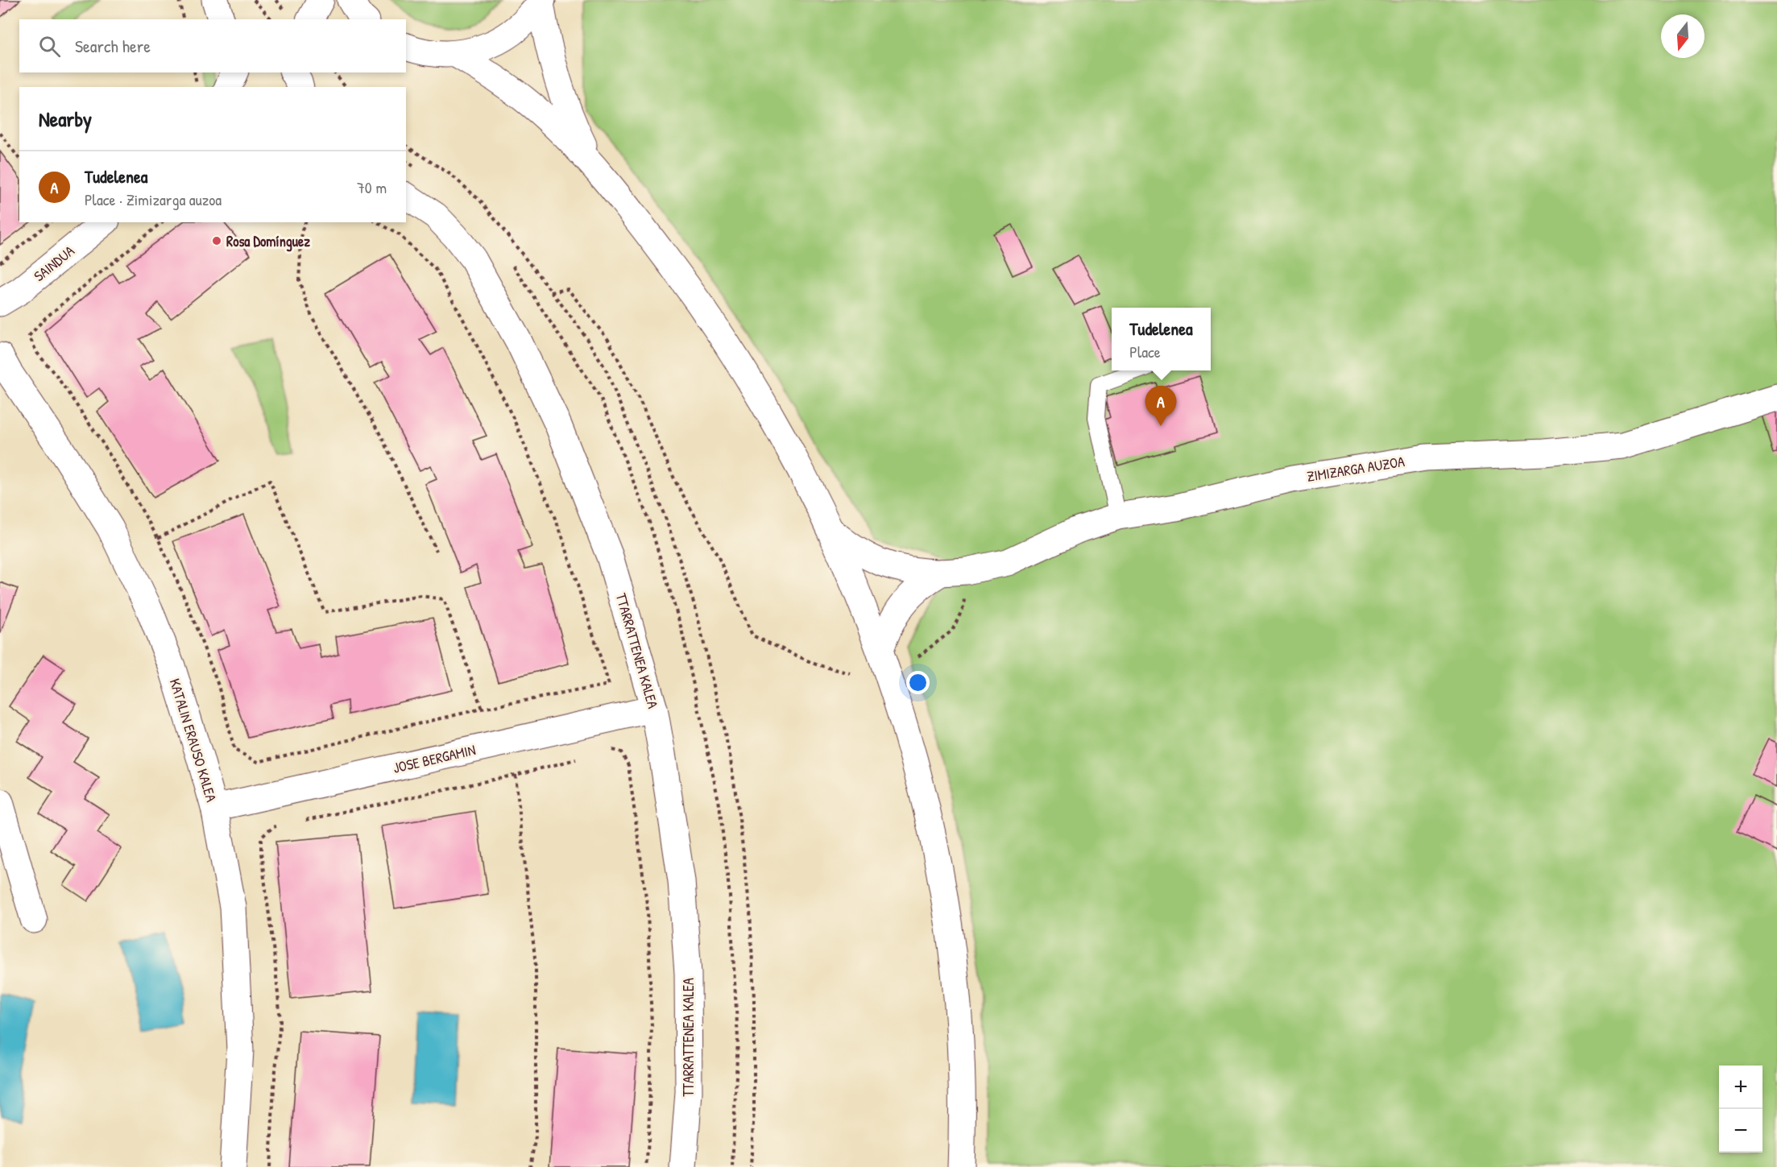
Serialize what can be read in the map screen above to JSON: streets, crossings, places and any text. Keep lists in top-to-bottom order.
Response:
{
  "streets": {
    "street": [
      "SAINDUA",
      "ZIMIZARGA AUZOA",
      "TTARRATTENEA KALEA",
      "KATALIN ERAUSO KALEA",
      "JOSE BERGAMIN"
    ]
  },
  "crossings": [
    ["TTARRATTENEA KALEA", "JOSE BERGAMIN"],
    ["KATALIN ERAUSO KALEA", "JOSE BERGAMIN"]
  ],
  "places": ["Rosa Domínguez"],
  "north": "bottom",
  "page": {
    "search": "Search here",
    "heading": "Nearby",
    "list": [
      {
        "mark": "A",
        "name": "Tudelenea",
        "note": "Place · Zimizarga auzoa",
        "value": "70 m"
      }
    ],
    "popup": ["Tudelenea", "Place"],
    "pins": "A",
    "map_buttons": ["+", "−"]
  }
}
